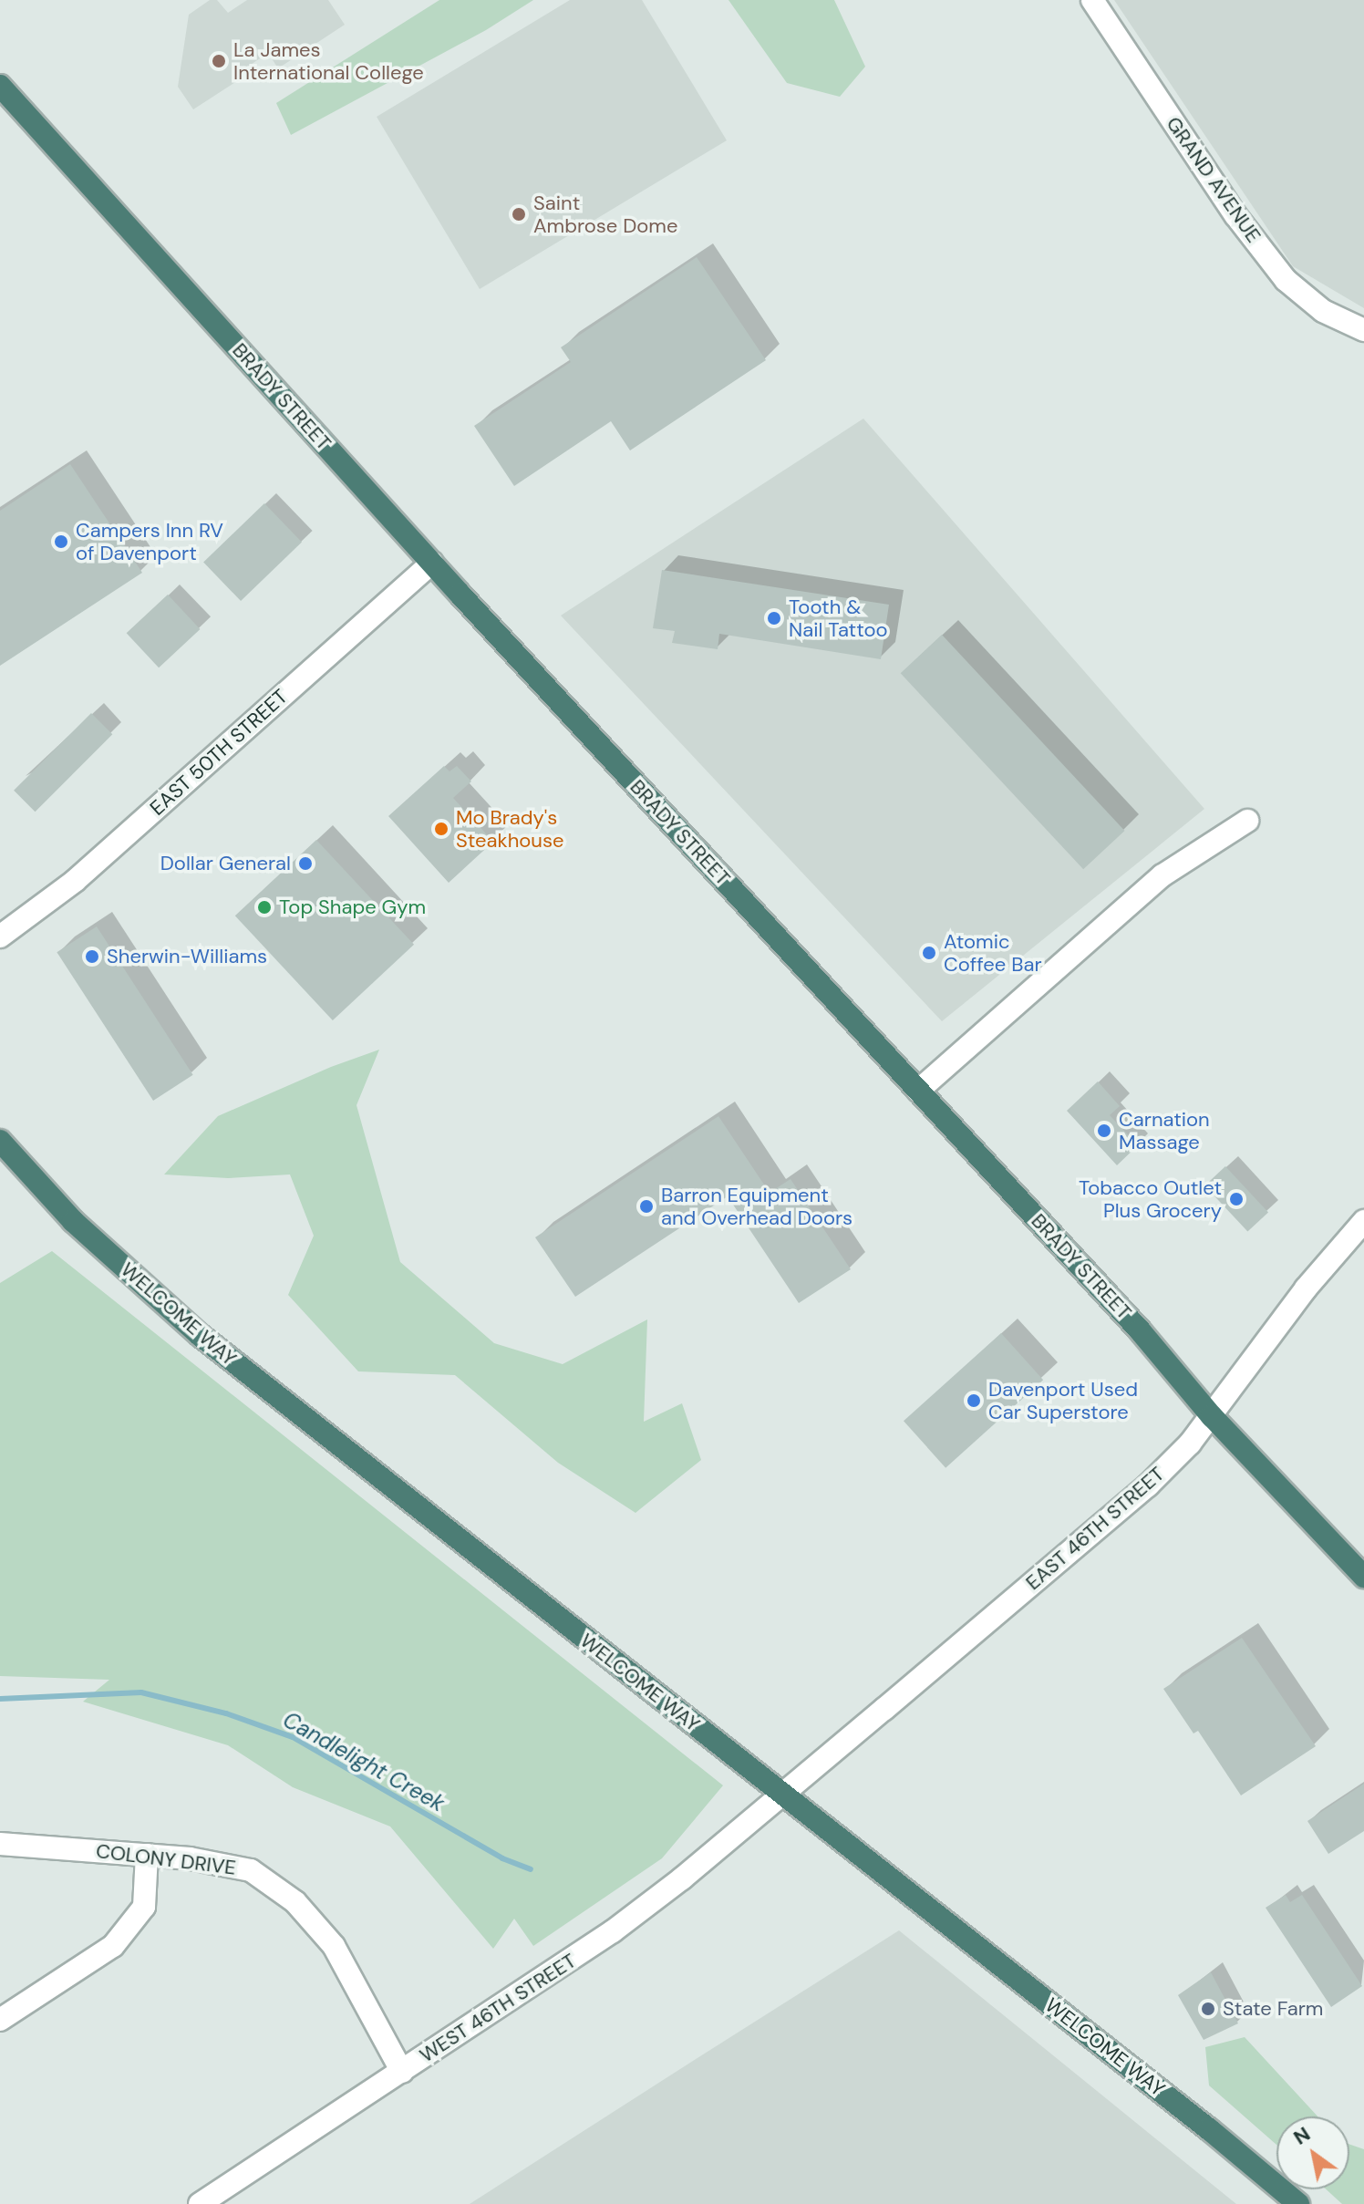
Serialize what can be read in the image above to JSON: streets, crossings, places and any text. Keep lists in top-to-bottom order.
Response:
{
  "streets": {
    "highway": ["BRADY STREET", "WELCOME WAY"],
    "street": [
      "GRAND AVENUE",
      "EAST 50TH STREET",
      "EAST 46TH STREET",
      "COLONY DRIVE",
      "WEST 46TH STREET"
    ]
  },
  "crossings": [
    ["BRADY STREET", "EAST 50TH STREET"],
    ["BRADY STREET", "EAST 46TH STREET"],
    ["WELCOME WAY", "EAST 46TH STREET"],
    ["WELCOME WAY", "WEST 46TH STREET"],
    ["EAST 46TH STREET", "WEST 46TH STREET"],
    ["COLONY DRIVE", "WEST 46TH STREET"]
  ],
  "water": ["Candlelight Creek"],
  "places": [
    "La James International College",
    "Saint Ambrose Dome",
    "Campers Inn RV of Davenport",
    "Tooth & Nail Tattoo",
    "Mo Brady's Steakhouse",
    "Dollar General",
    "Top Shape Gym",
    "Atomic Coffee Bar",
    "Sherwin-Williams",
    "Carnation Massage",
    "Tobacco Outlet Plus Grocery",
    "Barron Equipment and Overhead Doors",
    "Davenport Used Car Superstore",
    "State Farm"
  ],
  "north": "top left"
}
